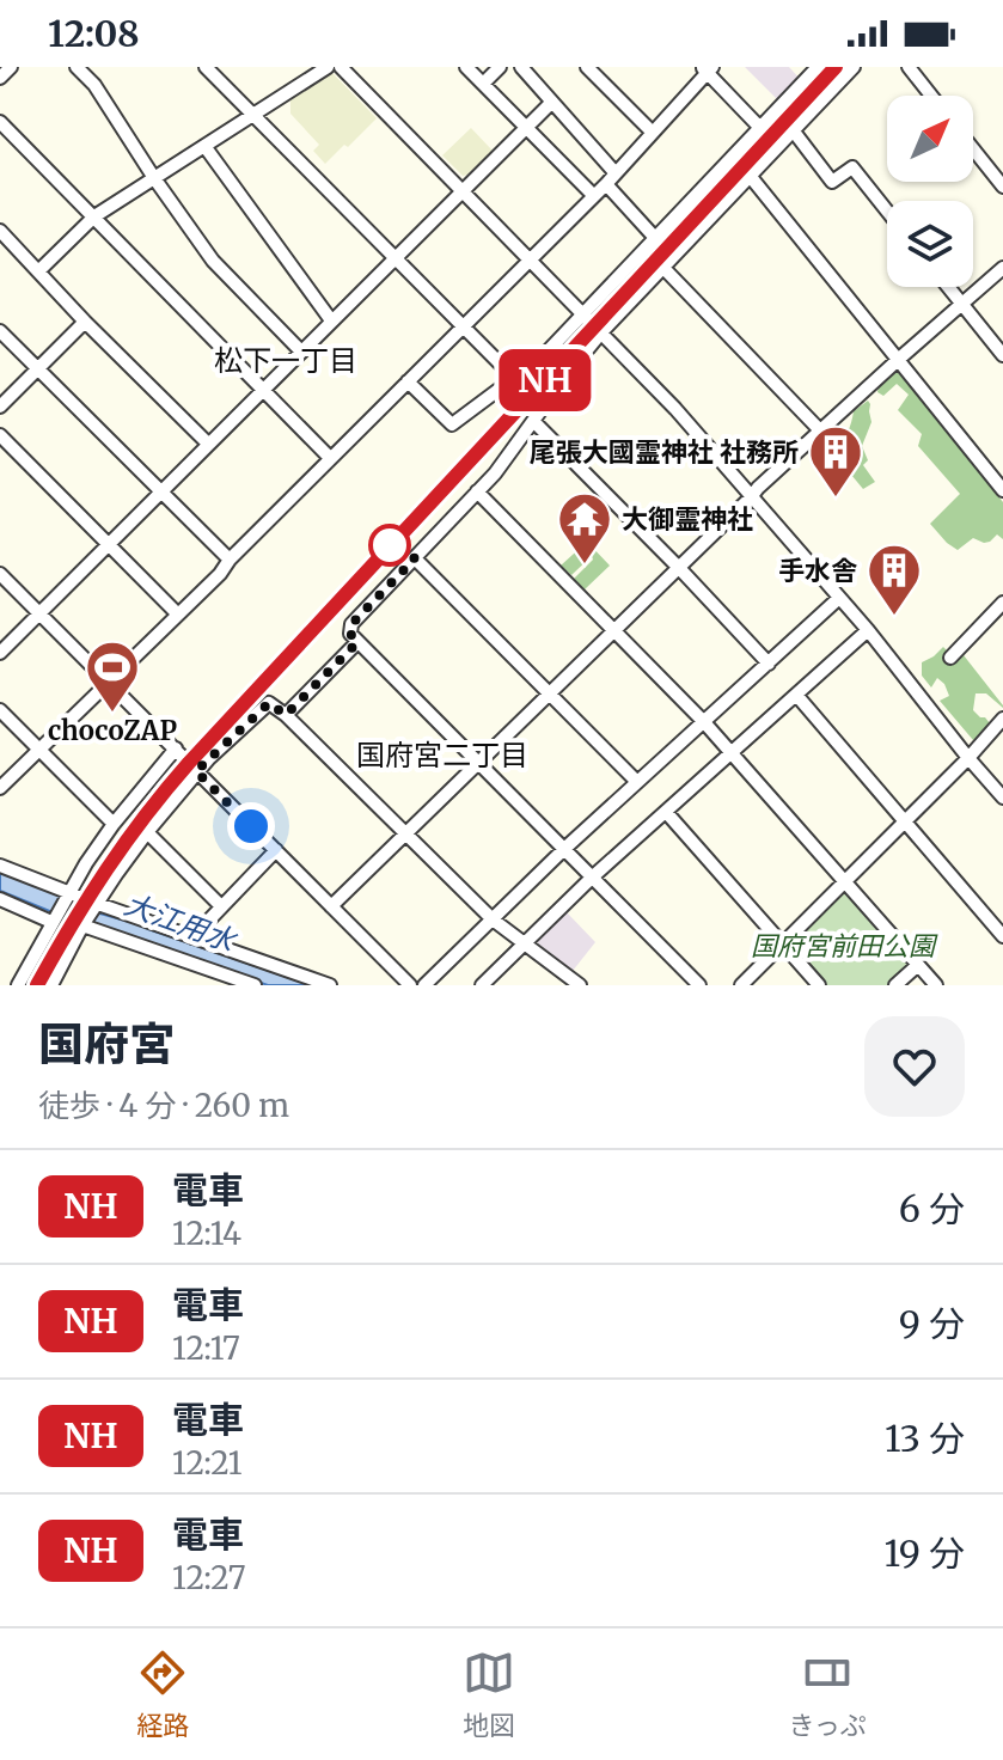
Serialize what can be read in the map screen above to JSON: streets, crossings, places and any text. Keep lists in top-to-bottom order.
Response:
{
  "districts": ["松下一丁目", "国府宮二丁目"],
  "water": ["大江用水"],
  "parks": ["国府宮前田公園"],
  "places": {
    "building": ["尾張大國霊神社 社務所", "手水舎"],
    "temple": ["大御霊神社"],
    "sports": ["chocoZAP"]
  },
  "north": "top right",
  "page": {
    "status": "12:08",
    "on_map": "NH",
    "heading": ["国府宮", "徒歩 · 4 分 · 260 m"],
    "list": [
      {
        "mark": "NH",
        "name": "電車",
        "note": "12:14",
        "value": "6 分"
      },
      {
        "mark": "NH",
        "name": "電車",
        "note": "12:17",
        "value": "9 分"
      },
      {
        "mark": "NH",
        "name": "電車",
        "note": "12:21",
        "value": "13 分"
      },
      {
        "mark": "NH",
        "name": "電車",
        "note": "12:27",
        "value": "19 分"
      }
    ],
    "tabs": ["経路", "地図", "きっぷ"]
  }
}
